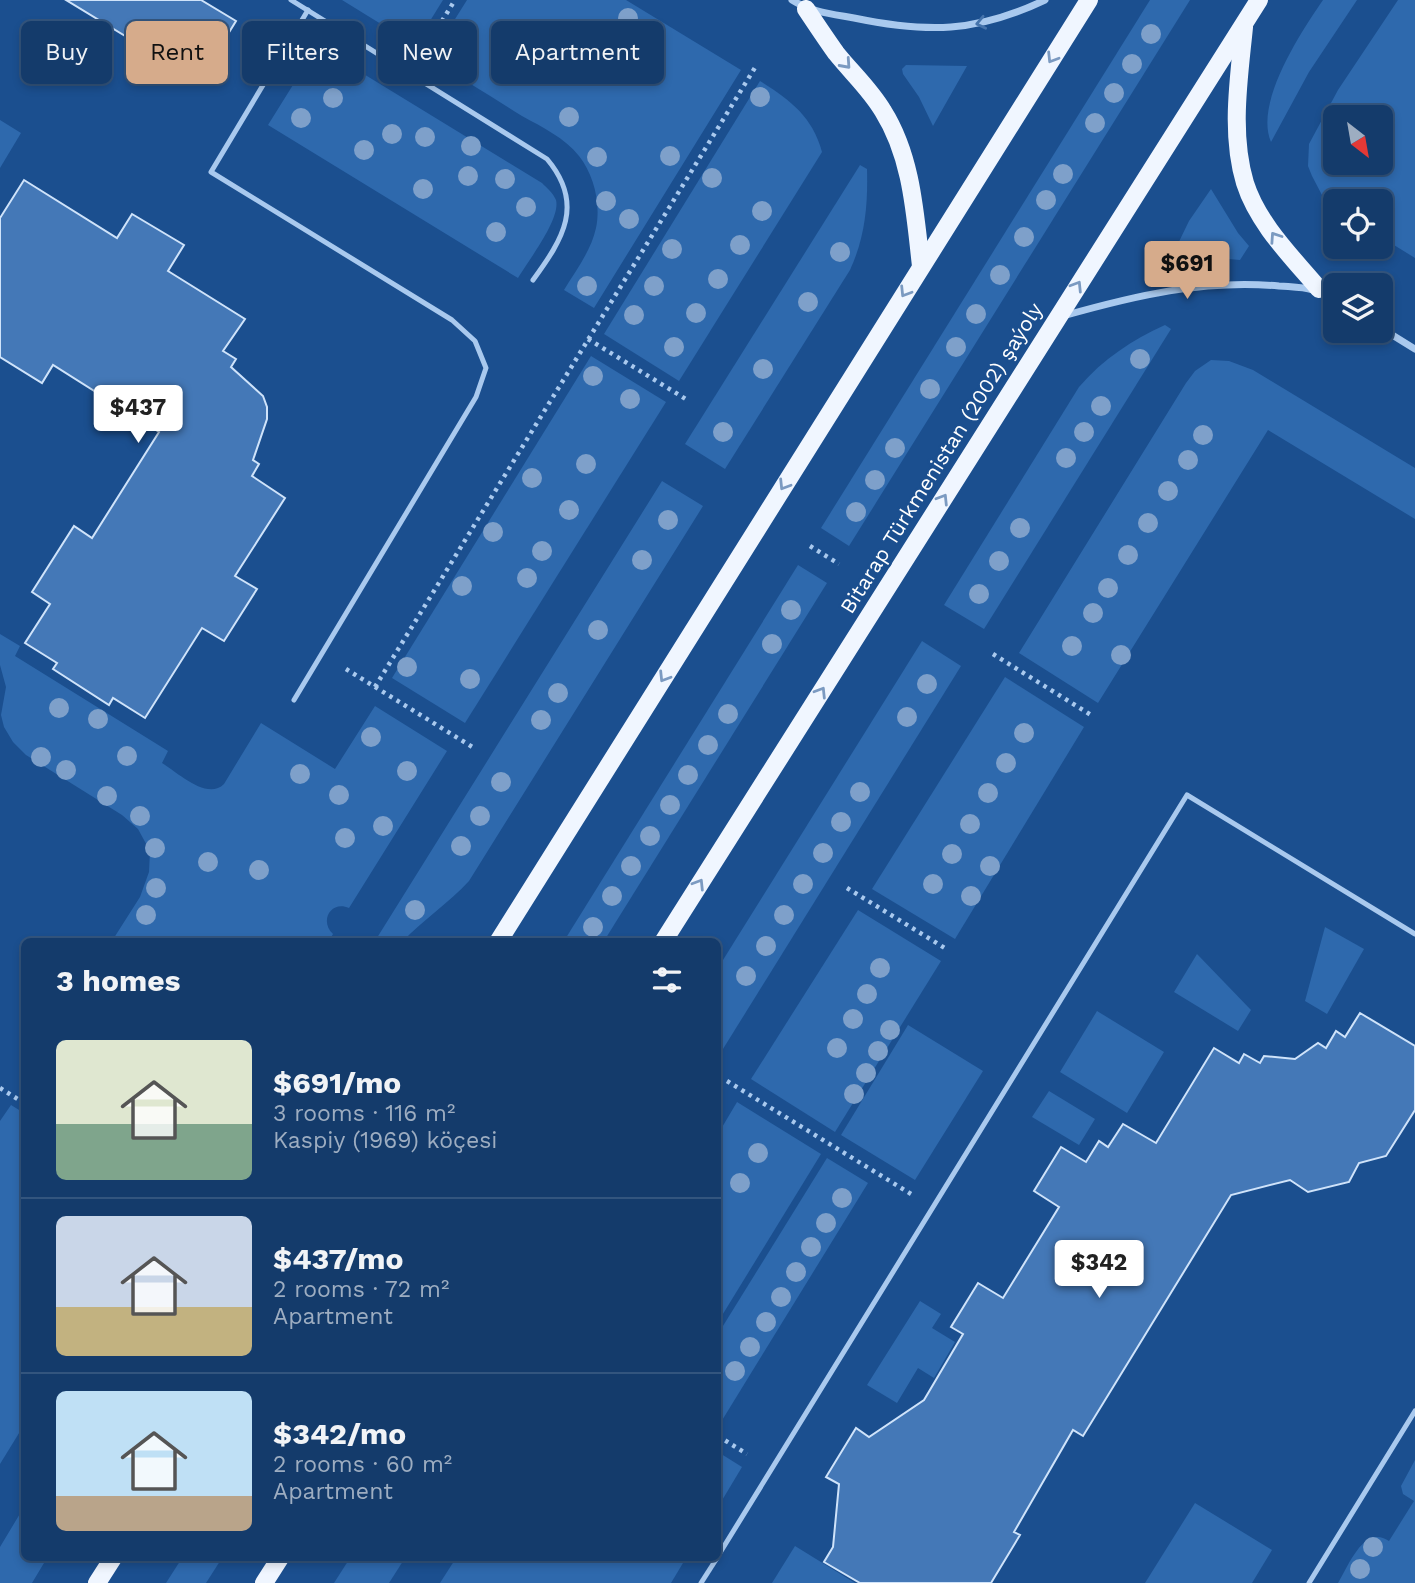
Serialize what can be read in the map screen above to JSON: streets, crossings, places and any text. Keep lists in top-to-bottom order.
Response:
{
  "streets": {
    "main road": ["Bitarap Türkmenistan (2002) şaýoly"]
  },
  "north": "bottom right",
  "page": {
    "chip": [
      "Buy",
      "Rent",
      "Filters",
      "New",
      "Apartment"
    ],
    "price": ["$691", "$437", "$342"],
    "heading": "3 homes",
    "list": [
      {
        "name": "$691/mo",
        "note": "3 rooms · 116 m² · Kaspiy (1969) köçesi"
      },
      {
        "name": "$437/mo",
        "note": "2 rooms · 72 m² · Apartment"
      },
      {
        "name": "$342/mo",
        "note": "2 rooms · 60 m² · Apartment"
      }
    ]
  }
}
